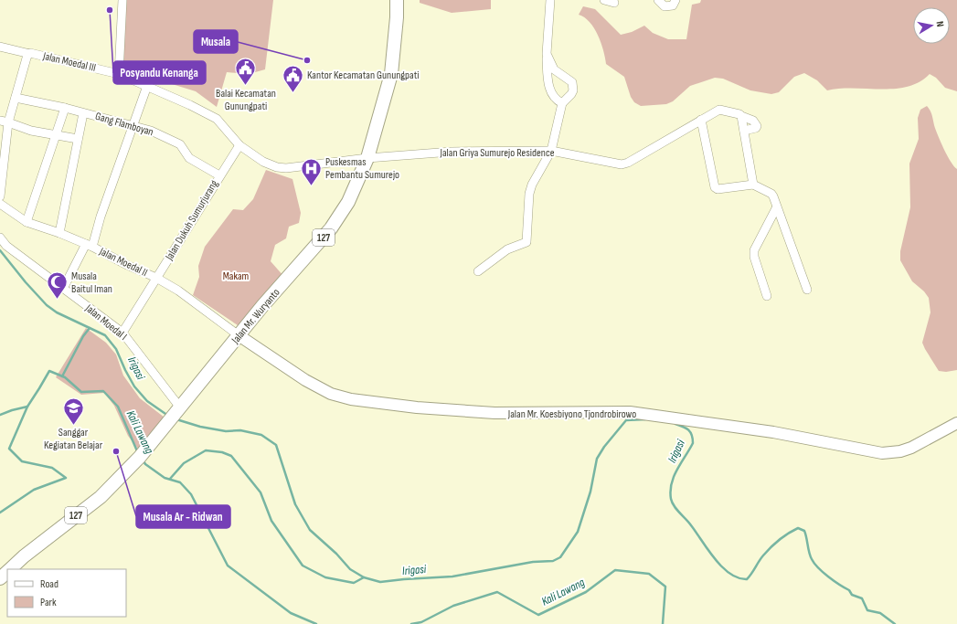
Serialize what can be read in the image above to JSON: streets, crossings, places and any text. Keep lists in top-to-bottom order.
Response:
{
  "streets": {
    "main road": ["127", "Jalan Mr. Wuryanto", "Jalan Mr. Koesbiyono Tjondrobirowo"],
    "street": [
      "Jalan Moedal III",
      "Gang Flamboyan",
      "Jalan Griya Sumurejo Residence",
      "Jalan Dukuh Sumurjurang",
      "Jalan Moedal II",
      "Jalan Moedal I"
    ]
  },
  "crossings": [
    ["Jalan Moedal III", "Gang Flamboyan"],
    ["Jalan Moedal III", "Jalan Griya Sumurejo Residence"],
    ["Jalan Moedal III", "Jalan Dukuh Sumurjurang"],
    ["Jalan Moedal III", "Jalan Mr. Wuryanto"],
    ["Gang Flamboyan", "Jalan Dukuh Sumurjurang"],
    ["Jalan Griya Sumurejo Residence", "Jalan Mr. Wuryanto"],
    ["Jalan Dukuh Sumurjurang", "Jalan Moedal II"],
    ["Jalan Dukuh Sumurjurang", "Jalan Moedal I"],
    ["Jalan Moedal II", "Jalan Mr. Wuryanto"],
    ["Jalan Moedal II", "Jalan Mr. Koesbiyono Tjondrobirowo"],
    ["Jalan Mr. Wuryanto", "Jalan Moedal I"],
    ["Jalan Mr. Wuryanto", "Jalan Mr. Koesbiyono Tjondrobirowo"]
  ],
  "water": ["Irigasi", "Kali Lawang"],
  "parks": ["Makam"],
  "places": {
    "other": ["Posyandu Kenanga", "Musala", "Musala Ar - Ridwan"],
    "public building": ["Balai Kecamatan Gunungpati", "Kantor Kecamatan Gunungpati"],
    "hospital": ["Puskesmas Pembantu Sumurejo"],
    "mosque": ["Musala Baitul Iman"],
    "school or university": ["Sanggar Kegiatan Belajar"]
  },
  "legend": ["Road", "Park"],
  "north": "right"
}
